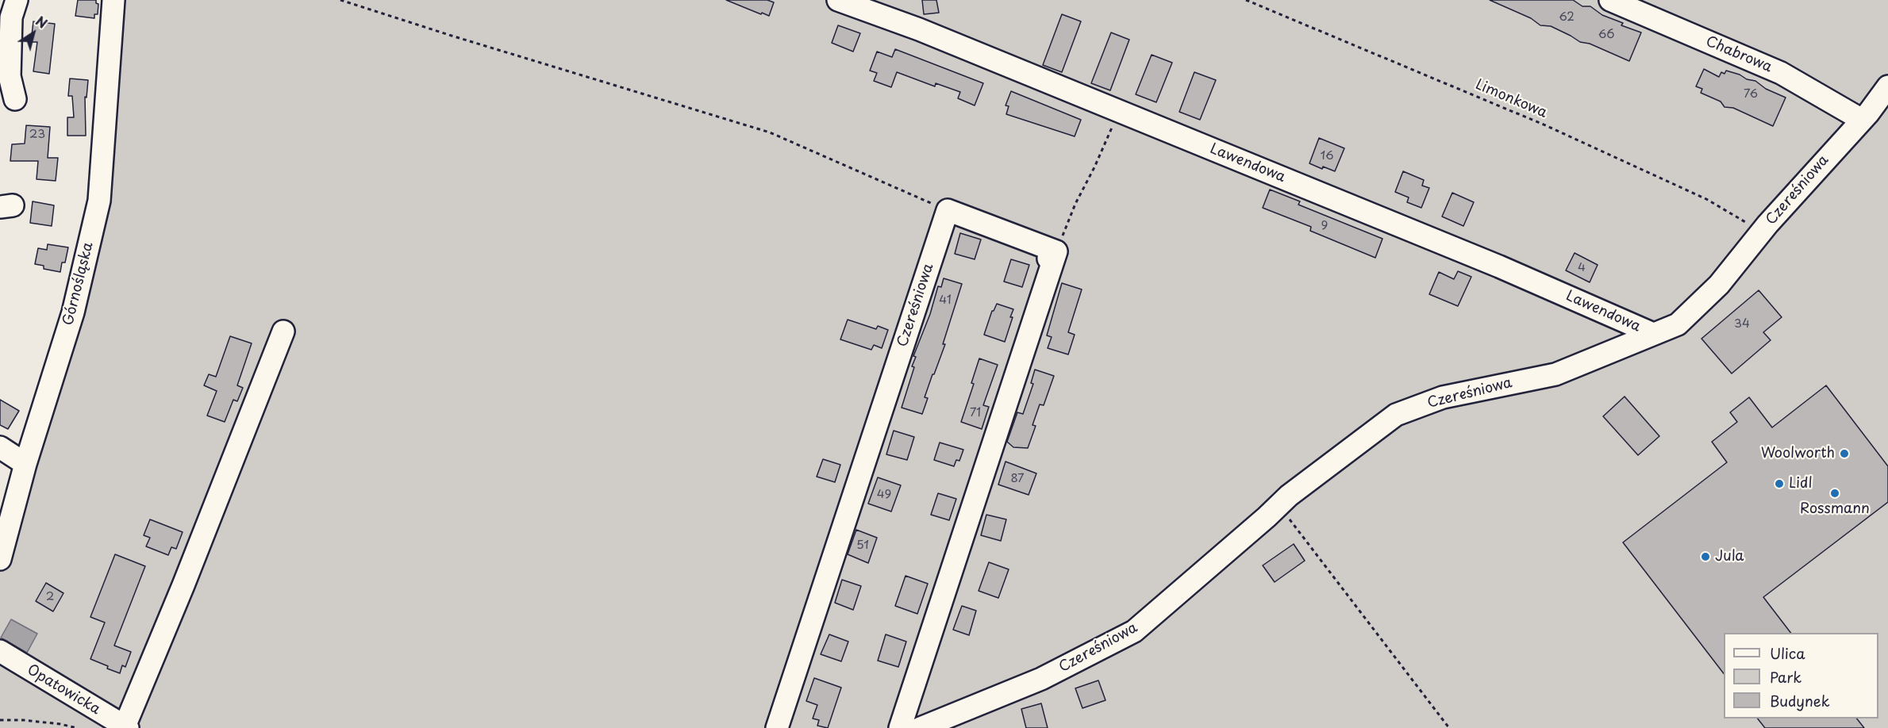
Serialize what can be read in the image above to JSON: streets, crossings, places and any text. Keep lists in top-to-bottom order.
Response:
{
  "streets": {
    "street": [
      "Chabrowa",
      "Lawendowa",
      "Czereśniowa",
      "Górnośląska",
      "Opatowicka"
    ],
    "path": ["Limonkowa"]
  },
  "crossings": [
    ["Chabrowa", "Czereśniowa"],
    ["Limonkowa", "Czereśniowa"],
    ["Lawendowa", "Czereśniowa"]
  ],
  "places": [
    "Woolworth",
    "Lidl",
    "Rossmann",
    "Jula"
  ],
  "house_numbers": [
    "62",
    "66",
    "76",
    "23",
    "16",
    "9",
    "4",
    "41",
    "34",
    "71",
    "87",
    "49",
    "51",
    "2"
  ],
  "legend": ["Ulica", "Park", "Budynek"],
  "north": "top right"
}
